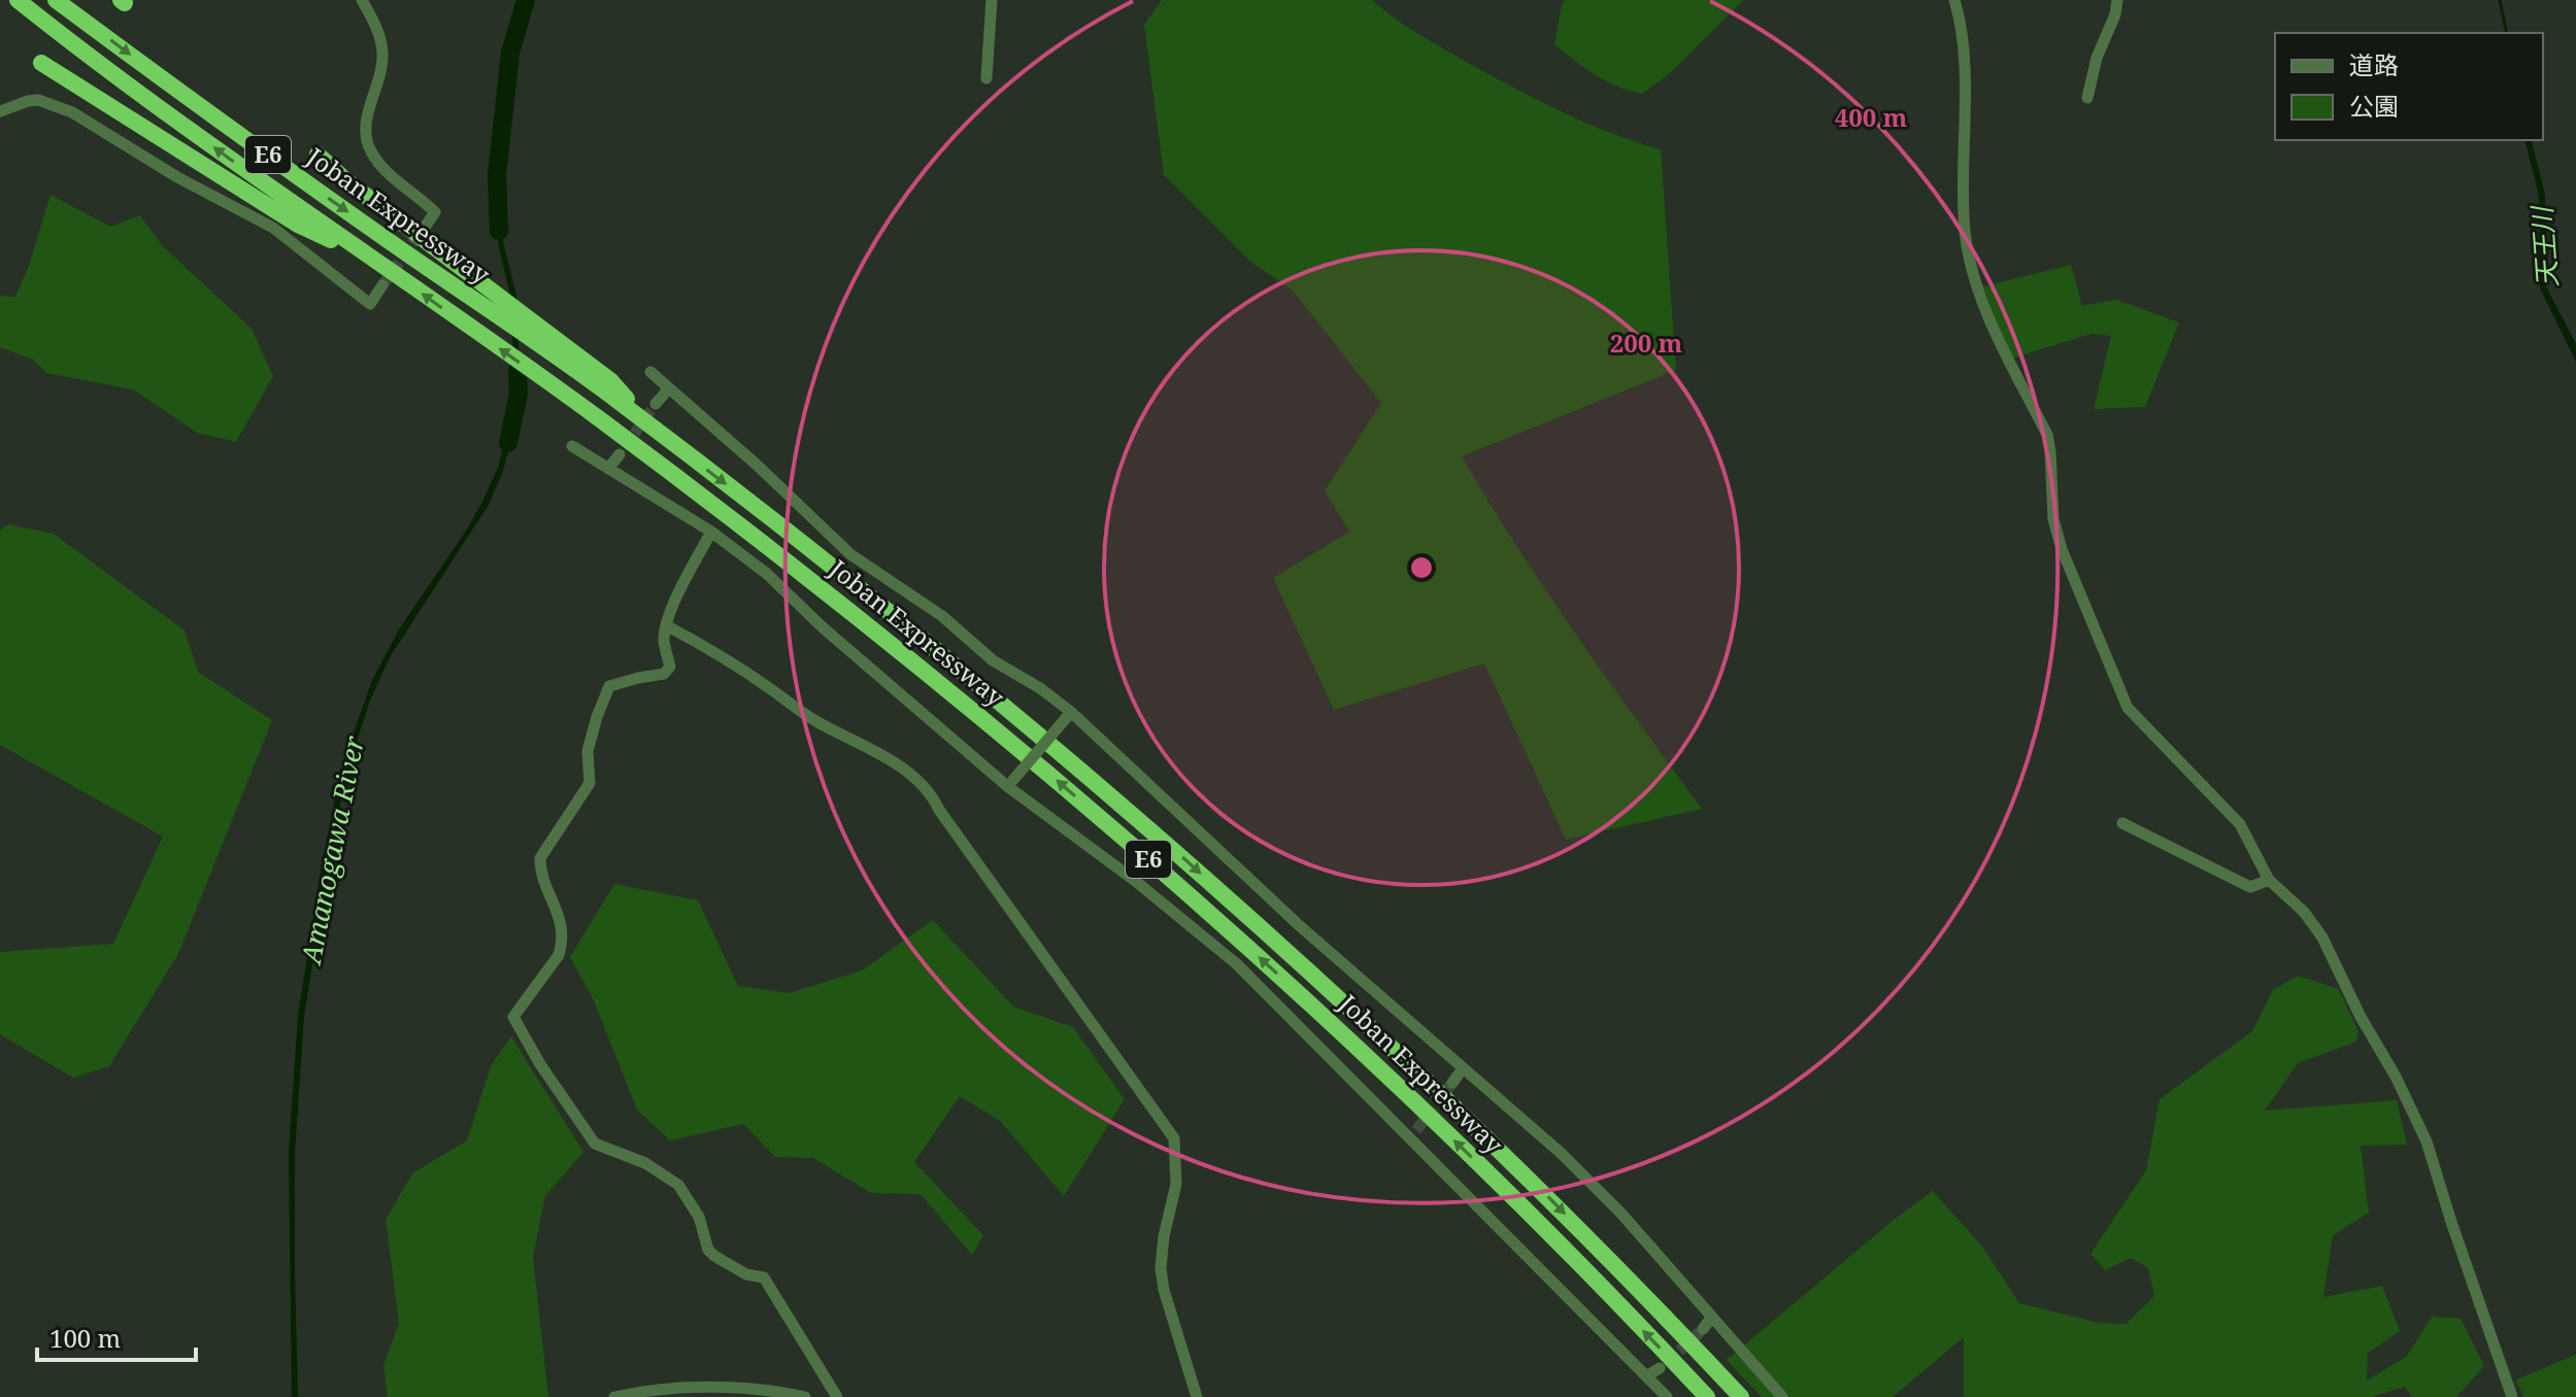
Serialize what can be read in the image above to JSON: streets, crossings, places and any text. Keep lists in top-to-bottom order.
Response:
{
  "streets": {
    "highway": ["E6", "Joban Expressway"]
  },
  "water": ["天王川", "Amanogawa River"],
  "legend": ["道路", "公園"],
  "scale_bar": "100 m",
  "rings": ["400 m", "200 m"]
}
